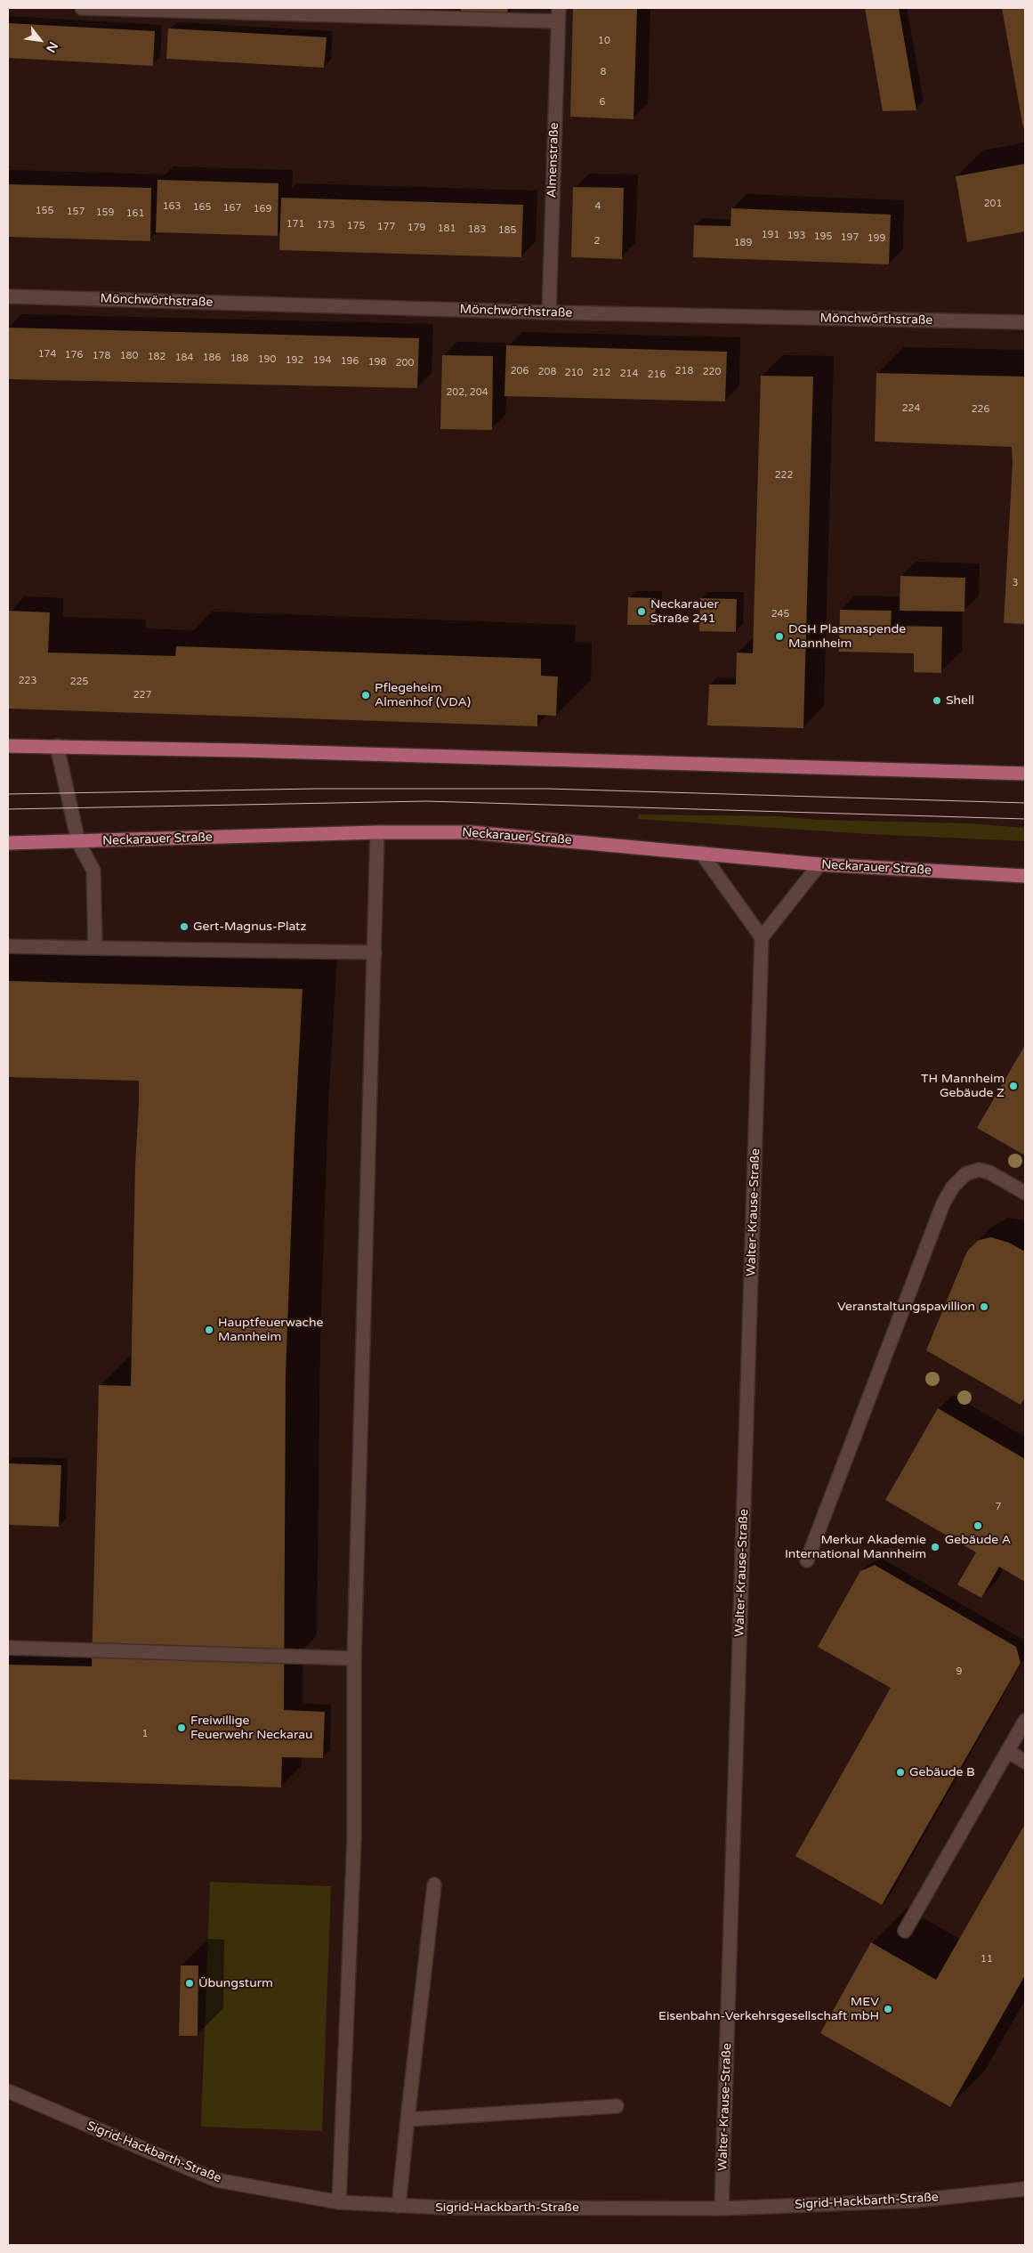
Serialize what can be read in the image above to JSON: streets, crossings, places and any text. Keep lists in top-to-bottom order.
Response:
{
  "streets": {
    "main road": ["Neckarauer Straße"],
    "street": [
      "Almenstraße",
      "Mönchwörthstraße",
      "Walter-Krause-Straße",
      "Sigrid-Hackbarth-Straße"
    ]
  },
  "crossings": [
    ["Almenstraße", "Mönchwörthstraße"],
    ["Walter-Krause-Straße", "Sigrid-Hackbarth-Straße"]
  ],
  "places": [
    "Neckarauer Straße 241",
    "DGH Plasmaspende Mannheim",
    "Pflegeheim Almenhof (VDA)",
    "Shell",
    "Gert-Magnus-Platz",
    "TH Mannheim Gebäude Z",
    "Veranstaltungspavillion",
    "Hauptfeuerwache Mannheim",
    "Gebäude A",
    "Merkur Akademie International Mannheim",
    "Freiwillige Feuerwehr Neckarau",
    "Gebäude B",
    "Übungsturm",
    "MEV Eisenbahn-Verkehrsgesellschaft mbH"
  ],
  "house_numbers": [
    "10",
    "8",
    "6",
    "201",
    "163",
    "4",
    "165",
    "167",
    "169",
    "155",
    "157",
    "159",
    "161",
    "171",
    "173",
    "175",
    "177",
    "179",
    "181",
    "183",
    "185",
    "191",
    "193",
    "195",
    "197",
    "199",
    "2",
    "189",
    "174",
    "176",
    "178",
    "180",
    "182",
    "184",
    "186",
    "188",
    "190",
    "192",
    "194",
    "196",
    "198",
    "200",
    "206",
    "218",
    "208",
    "220",
    "210",
    "212",
    "214",
    "216",
    "202, 204",
    "224",
    "226",
    "222",
    "3",
    "245",
    "223",
    "225",
    "227",
    "7",
    "9",
    "1",
    "11"
  ],
  "north": "bottom right"
}
